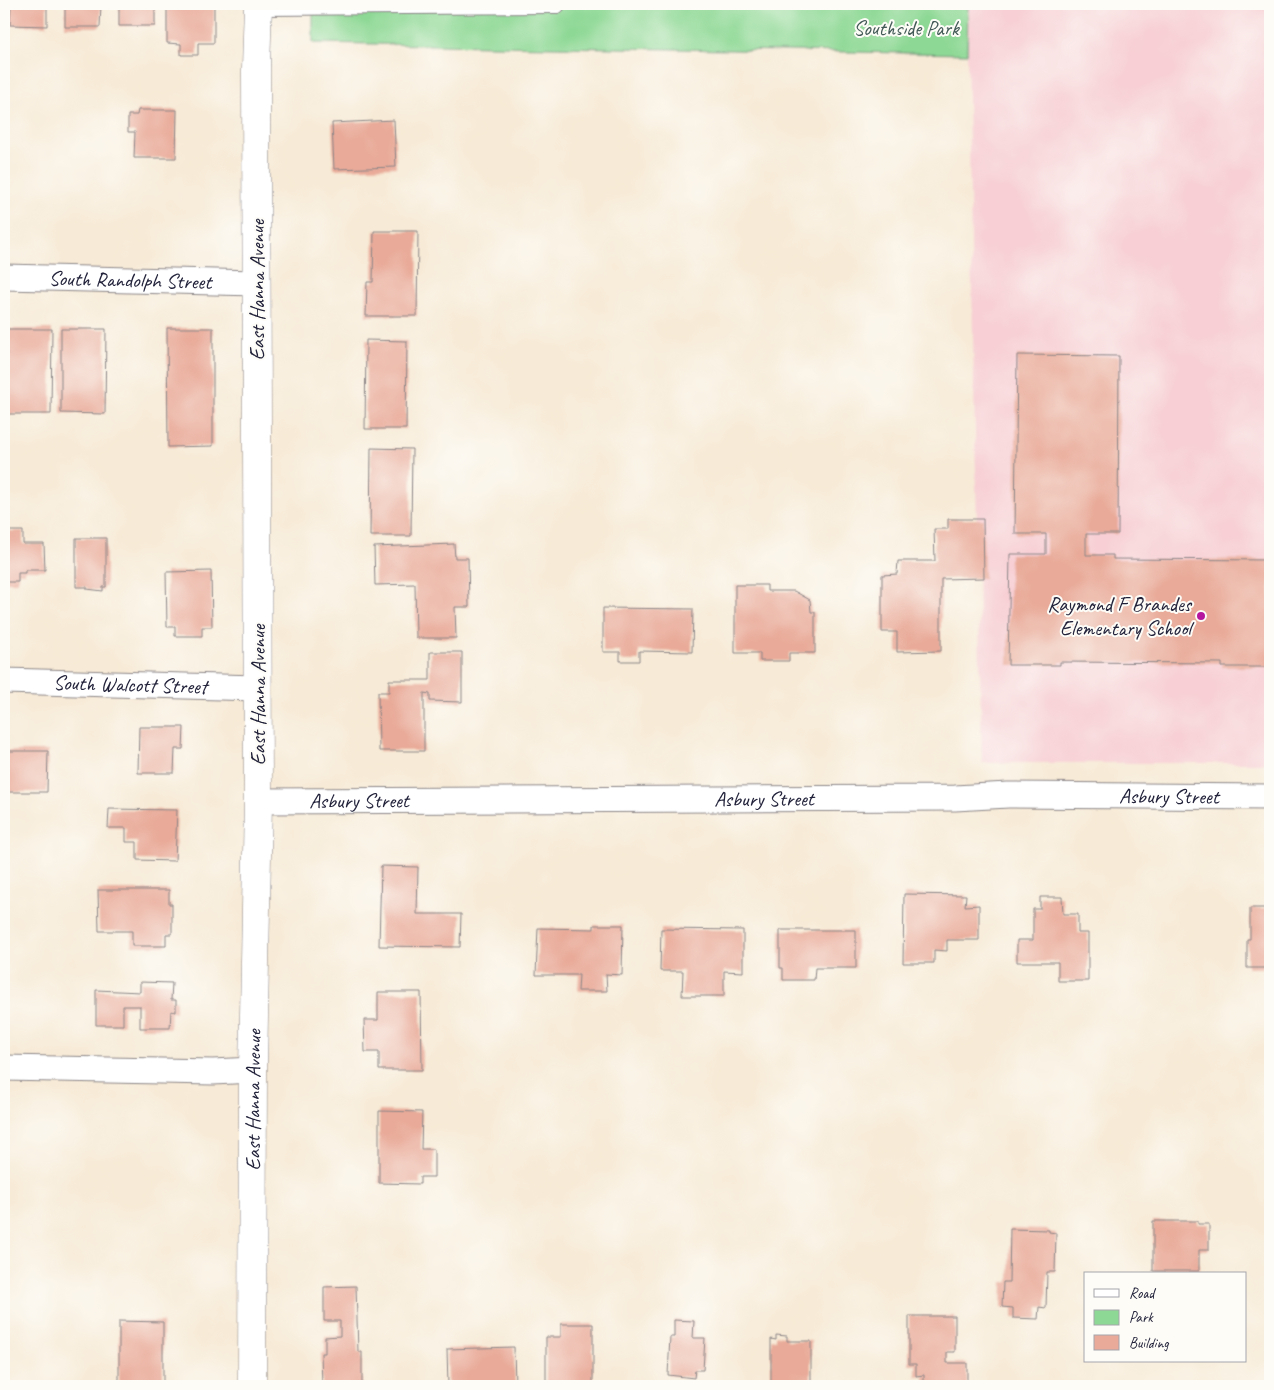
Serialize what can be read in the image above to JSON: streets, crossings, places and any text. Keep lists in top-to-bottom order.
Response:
{
  "streets": {
    "main road": ["East Hanna Avenue"],
    "street": ["South Randolph Street", "South Walcott Street", "Asbury Street"]
  },
  "crossings": [
    ["South Randolph Street", "East Hanna Avenue"],
    ["East Hanna Avenue", "South Walcott Street"],
    ["East Hanna Avenue", "Asbury Street"]
  ],
  "parks": ["Southside Park"],
  "places": ["Raymond F Brandes Elementary School"],
  "legend": ["Road", "Park", "Building"]
}
